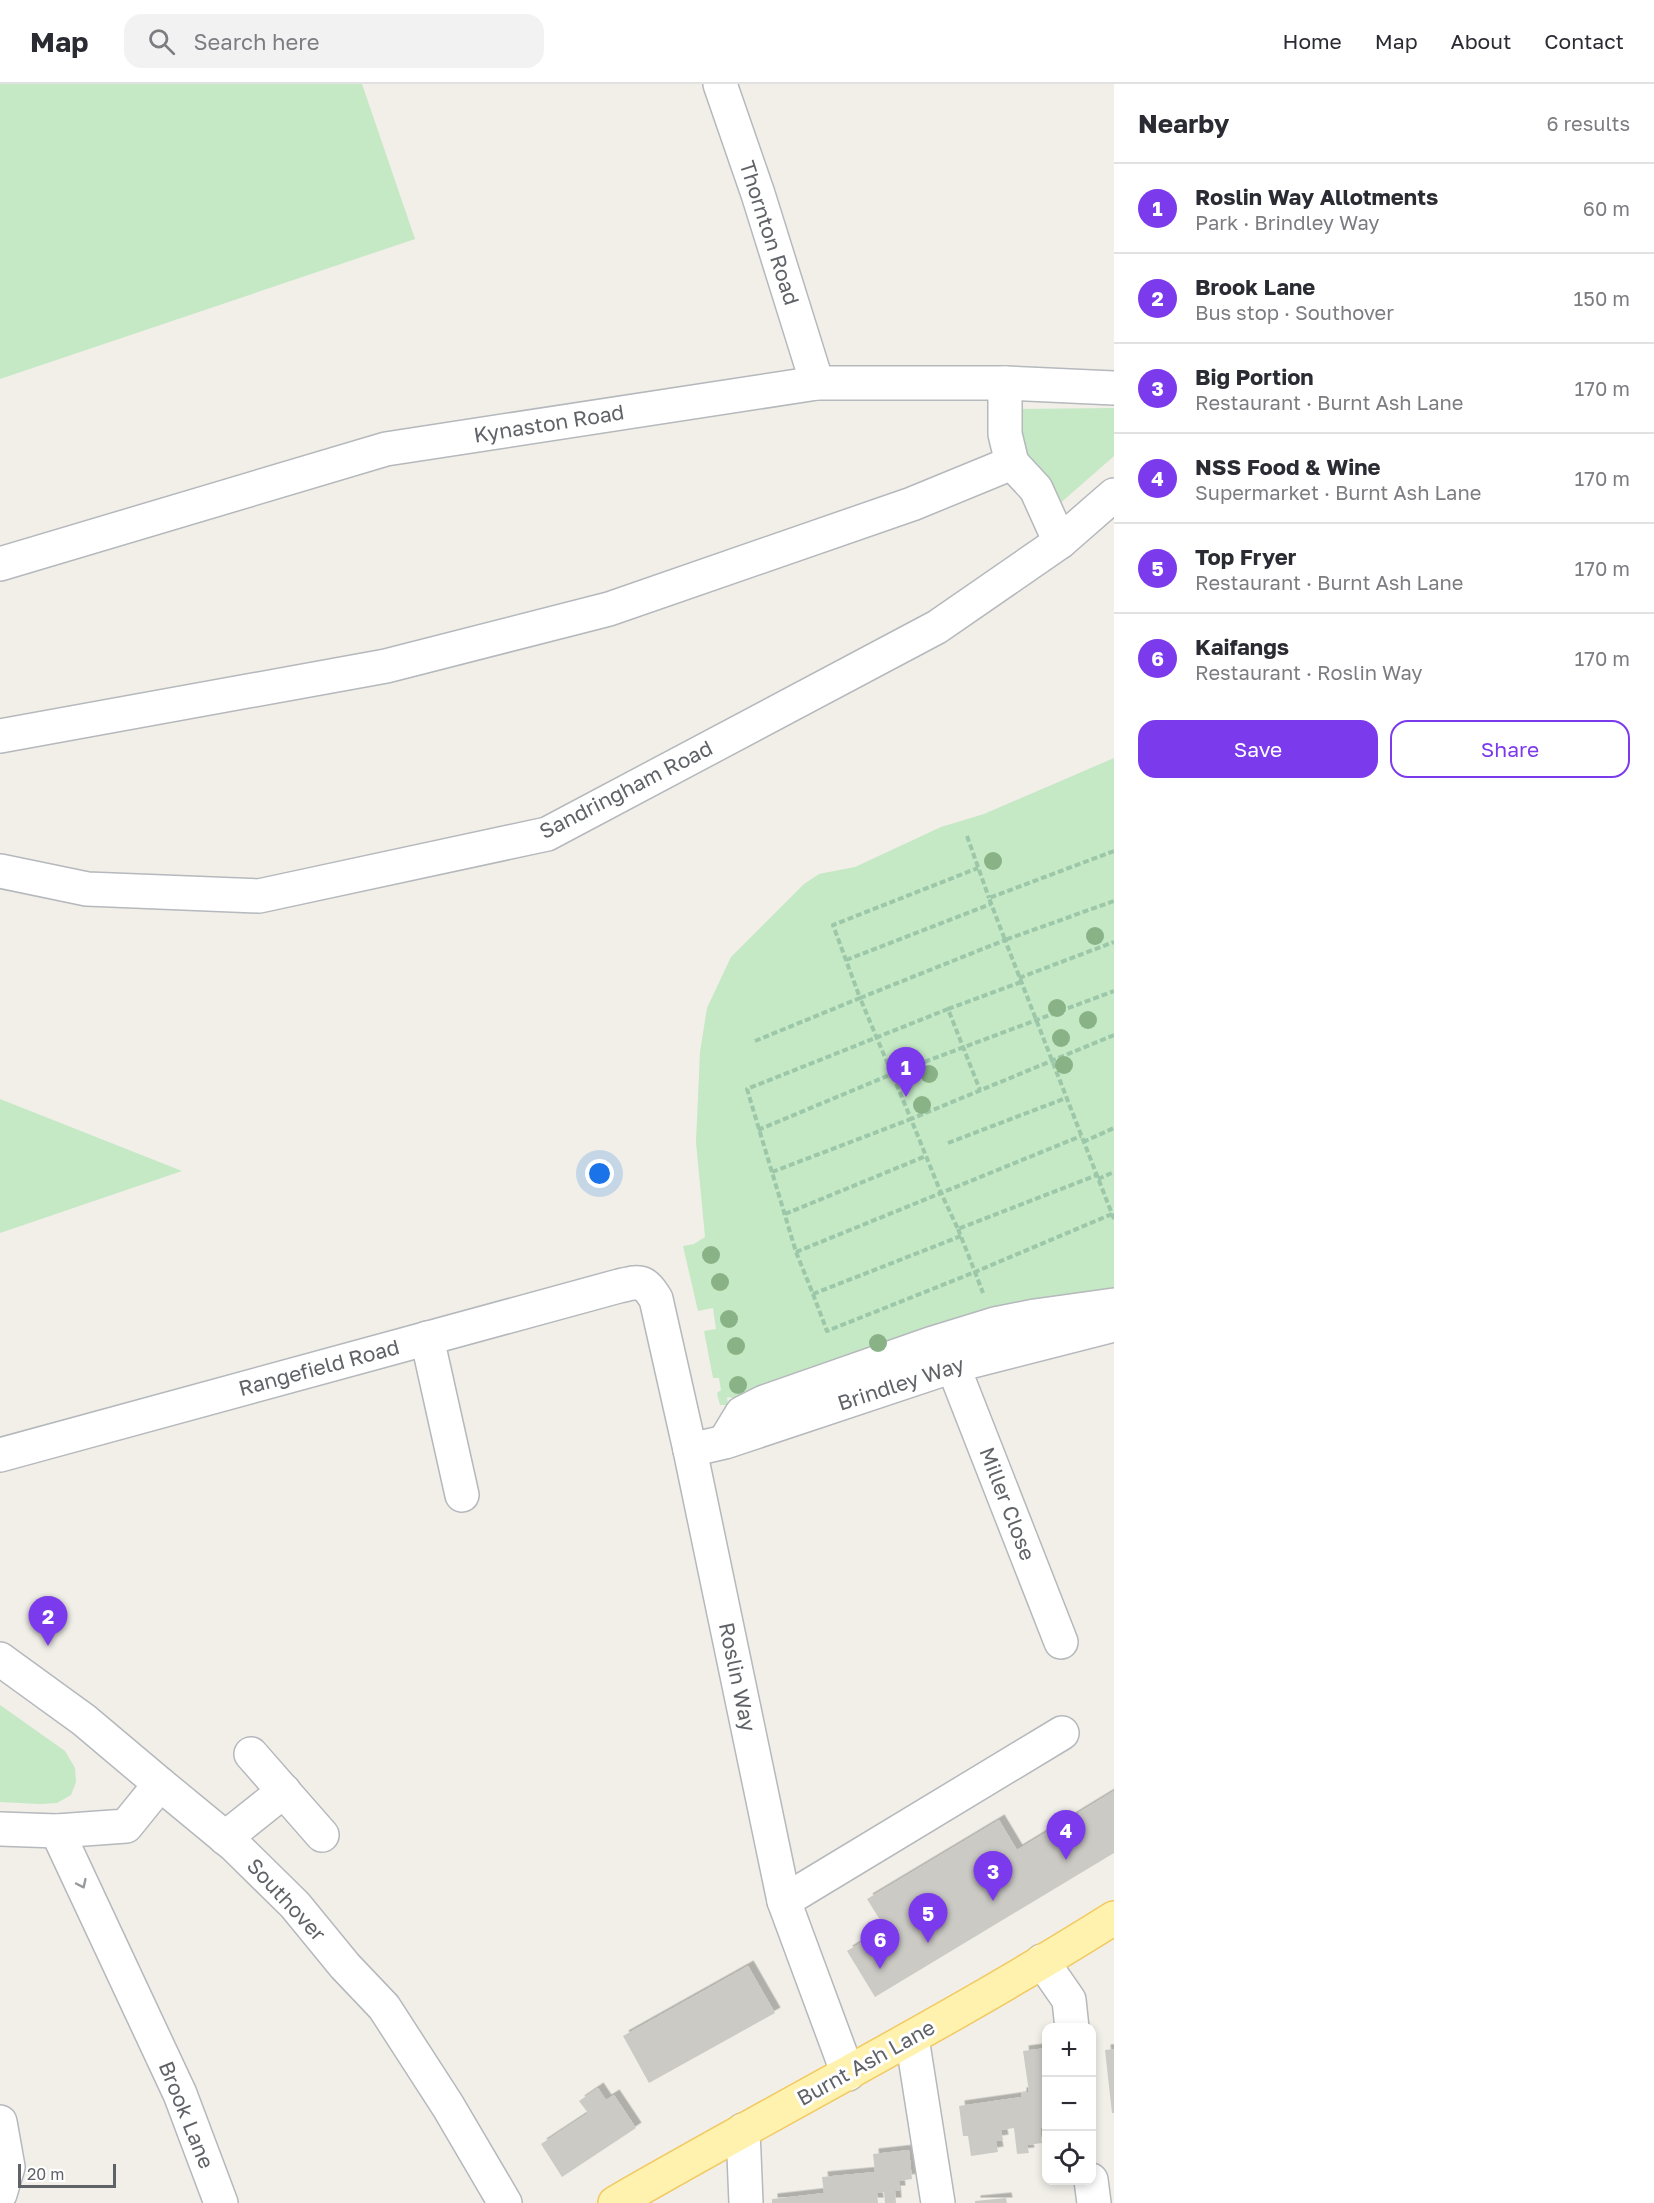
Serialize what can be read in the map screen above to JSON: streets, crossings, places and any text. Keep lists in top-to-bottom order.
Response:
{
  "streets": {
    "main road": ["Burnt Ash Lane"],
    "street": [
      "Thornton Road",
      "Kynaston Road",
      "Sandringham Road",
      "Rangefield Road",
      "Brindley Way",
      "Miller Close",
      "Roslin Way",
      "Southover",
      "Brook Lane"
    ]
  },
  "crossings": [
    ["Thornton Road", "Kynaston Road"],
    ["Rangefield Road", "Roslin Way"],
    ["Brindley Way", "Miller Close"],
    ["Brindley Way", "Roslin Way"],
    ["Roslin Way", "Burnt Ash Lane"]
  ],
  "one_way": ["Brook Lane"],
  "scale_bar": "20 m",
  "page": {
    "header": "Map",
    "search": "Search here",
    "nav": [
      "Home",
      "Map",
      "About",
      "Contact"
    ],
    "heading": ["Nearby", "6 results"],
    "list": [
      {
        "mark": "1",
        "name": "Roslin Way Allotments",
        "note": "Park · Brindley Way",
        "value": "60 m"
      },
      {
        "mark": "2",
        "name": "Brook Lane",
        "note": "Bus stop · Southover",
        "value": "150 m"
      },
      {
        "mark": "3",
        "name": "Big Portion",
        "note": "Restaurant · Burnt Ash Lane",
        "value": "170 m"
      },
      {
        "mark": "4",
        "name": "NSS Food & Wine",
        "note": "Supermarket · Burnt Ash Lane",
        "value": "170 m"
      },
      {
        "mark": "5",
        "name": "Top Fryer",
        "note": "Restaurant · Burnt Ash Lane",
        "value": "170 m"
      },
      {
        "mark": "6",
        "name": "Kaifangs",
        "note": "Restaurant · Roslin Way",
        "value": "170 m"
      }
    ],
    "buttons": ["Save", "Share"],
    "pins": [
      "1",
      "2",
      "4",
      "3",
      "5",
      "6"
    ],
    "map_buttons": ["+", "−"],
    "scale": "20 m"
  }
}
